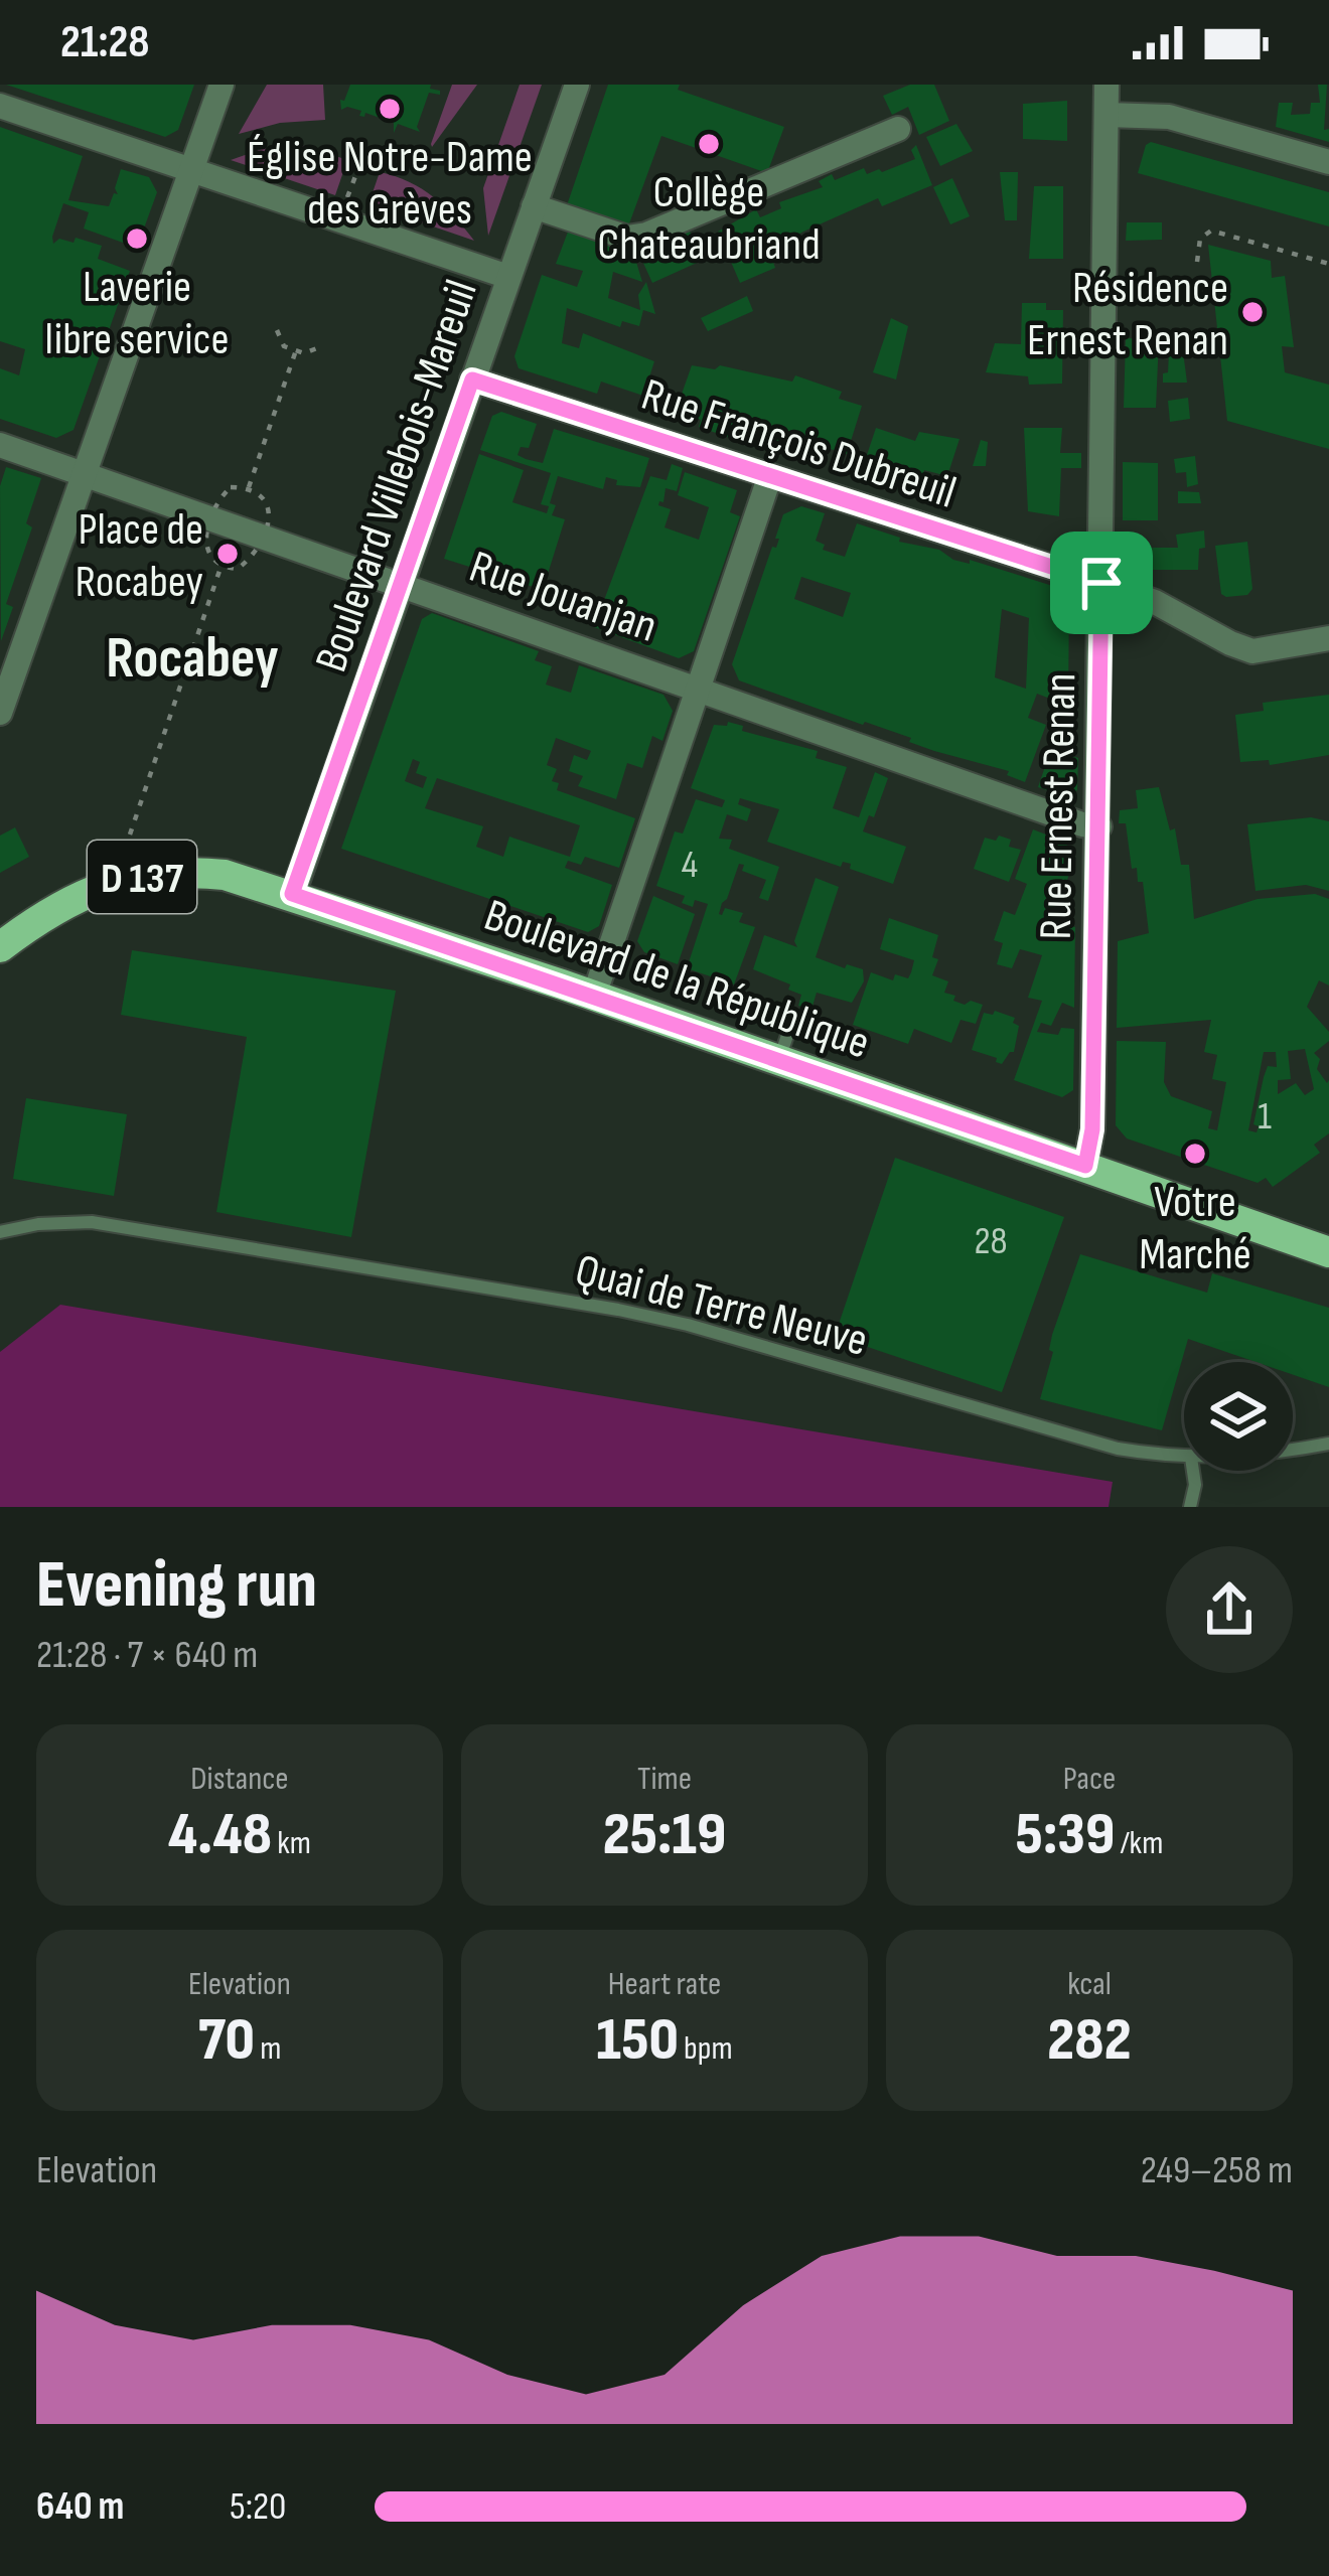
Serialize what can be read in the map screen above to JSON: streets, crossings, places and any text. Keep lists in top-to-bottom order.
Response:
{
  "streets": {
    "main road": ["D 137", "Boulevard de la République"],
    "street": [
      "Rue François Dubreuil",
      "Boulevard Villebois-Mareuil",
      "Rue Jouanjan",
      "Rue Ernest Renan"
    ],
    "lane": ["Quai de Terre Neuve"]
  },
  "crossings": [
    ["Rue François Dubreuil", "Boulevard Villebois-Mareuil"],
    ["Rue François Dubreuil", "Rue Ernest Renan"],
    ["Boulevard Villebois-Mareuil", "Rue Jouanjan"],
    ["Boulevard Villebois-Mareuil", "Boulevard de la République"],
    ["Rue Jouanjan", "Rue Ernest Renan"],
    ["Rue Ernest Renan", "Boulevard de la République"]
  ],
  "districts": ["Rocabey"],
  "places": [
    "Église Notre-Dame des Grèves",
    "Collège Chateaubriand",
    "Laverie libre service",
    "Résidence Ernest Renan",
    "Place de Rocabey",
    "Votre Marché"
  ],
  "house_numbers": ["4", "1", "28"],
  "page": {
    "status": "21:28",
    "heading": ["Evening run", "21:28 · 7 × 640 m"],
    "stats": [
      ["Distance", "4.48 km"],
      ["Time", "25:19"],
      ["Pace", "5:39 /km"],
      ["Elevation", "70 m"],
      ["Heart rate", "150 bpm"],
      ["kcal", "282"]
    ],
    "chart": ["Elevation", "249–258 m"],
    "list": [
      {
        "name": "640 m",
        "note": "5:20"
      }
    ]
  }
}
